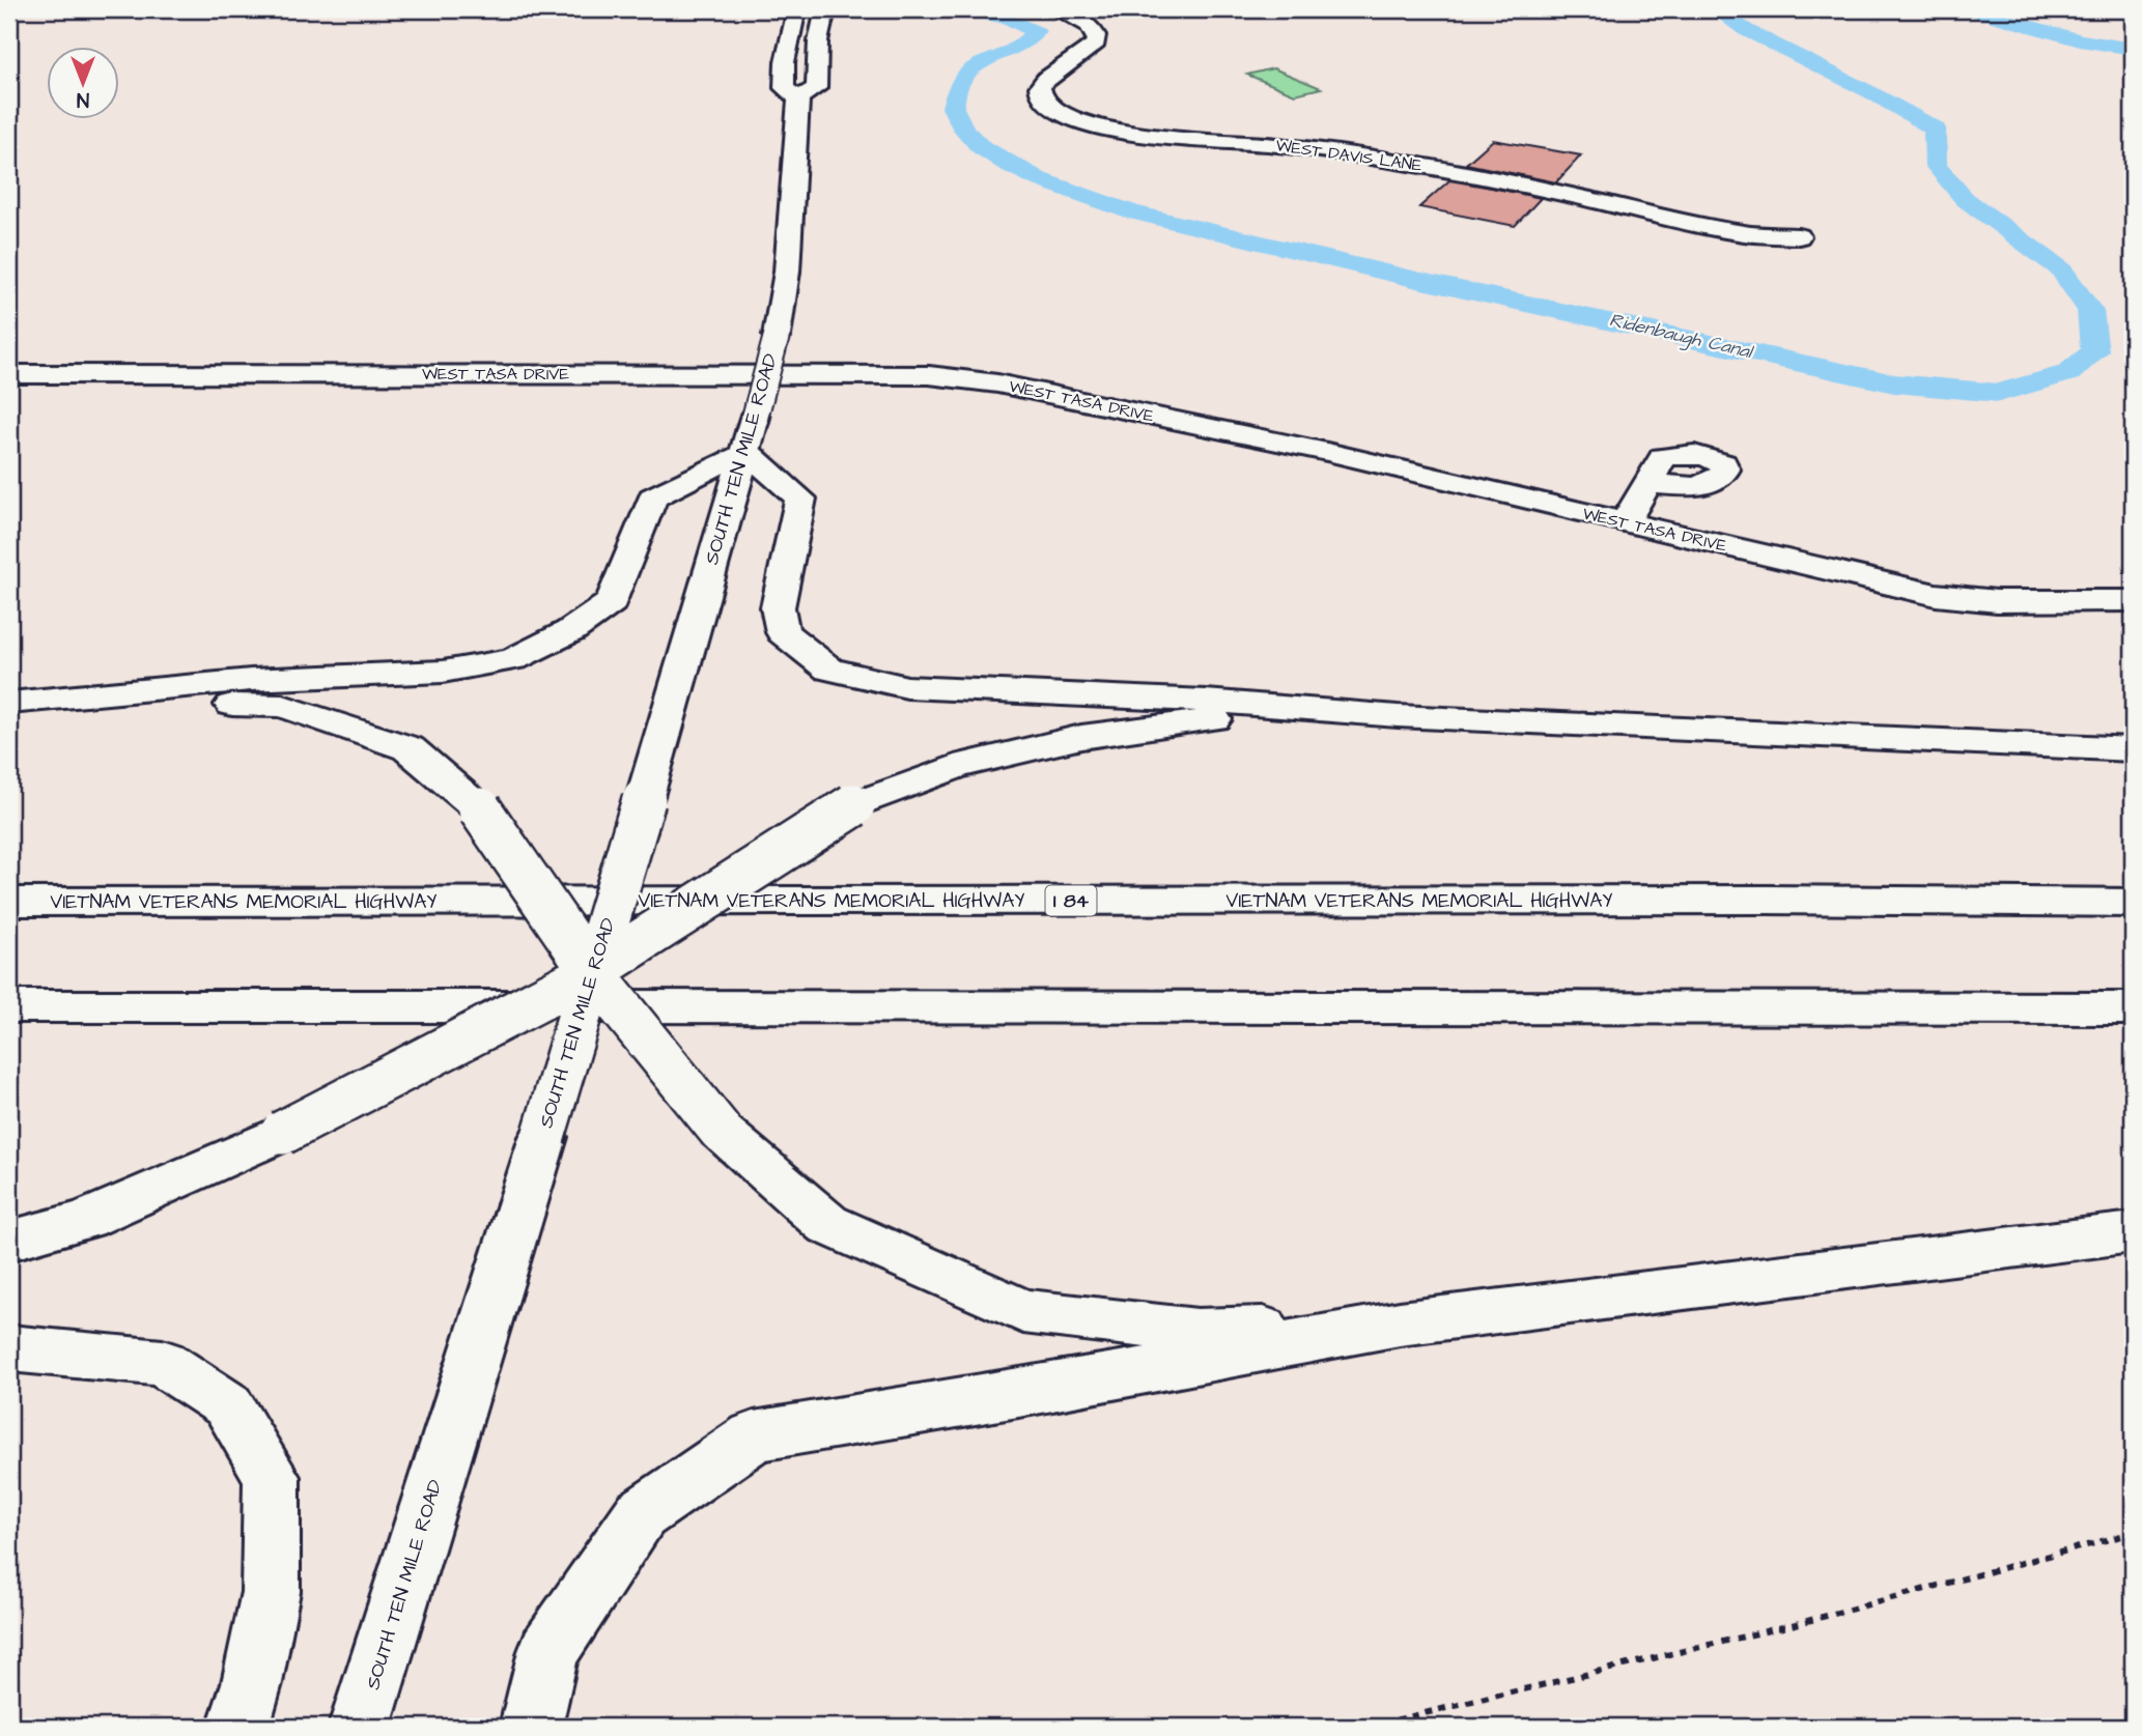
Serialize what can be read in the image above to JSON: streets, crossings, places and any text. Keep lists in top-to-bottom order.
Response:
{
  "streets": {
    "main road": [
      "WEST DAVIS LANE",
      "WEST TASA DRIVE",
      "SOUTH TEN MILE ROAD",
      "VIETNAM VETERANS MEMORIAL HIGHWAY",
      "I 84"
    ]
  },
  "water": ["Ridenbaugh Canal"],
  "north": "bottom"
}
